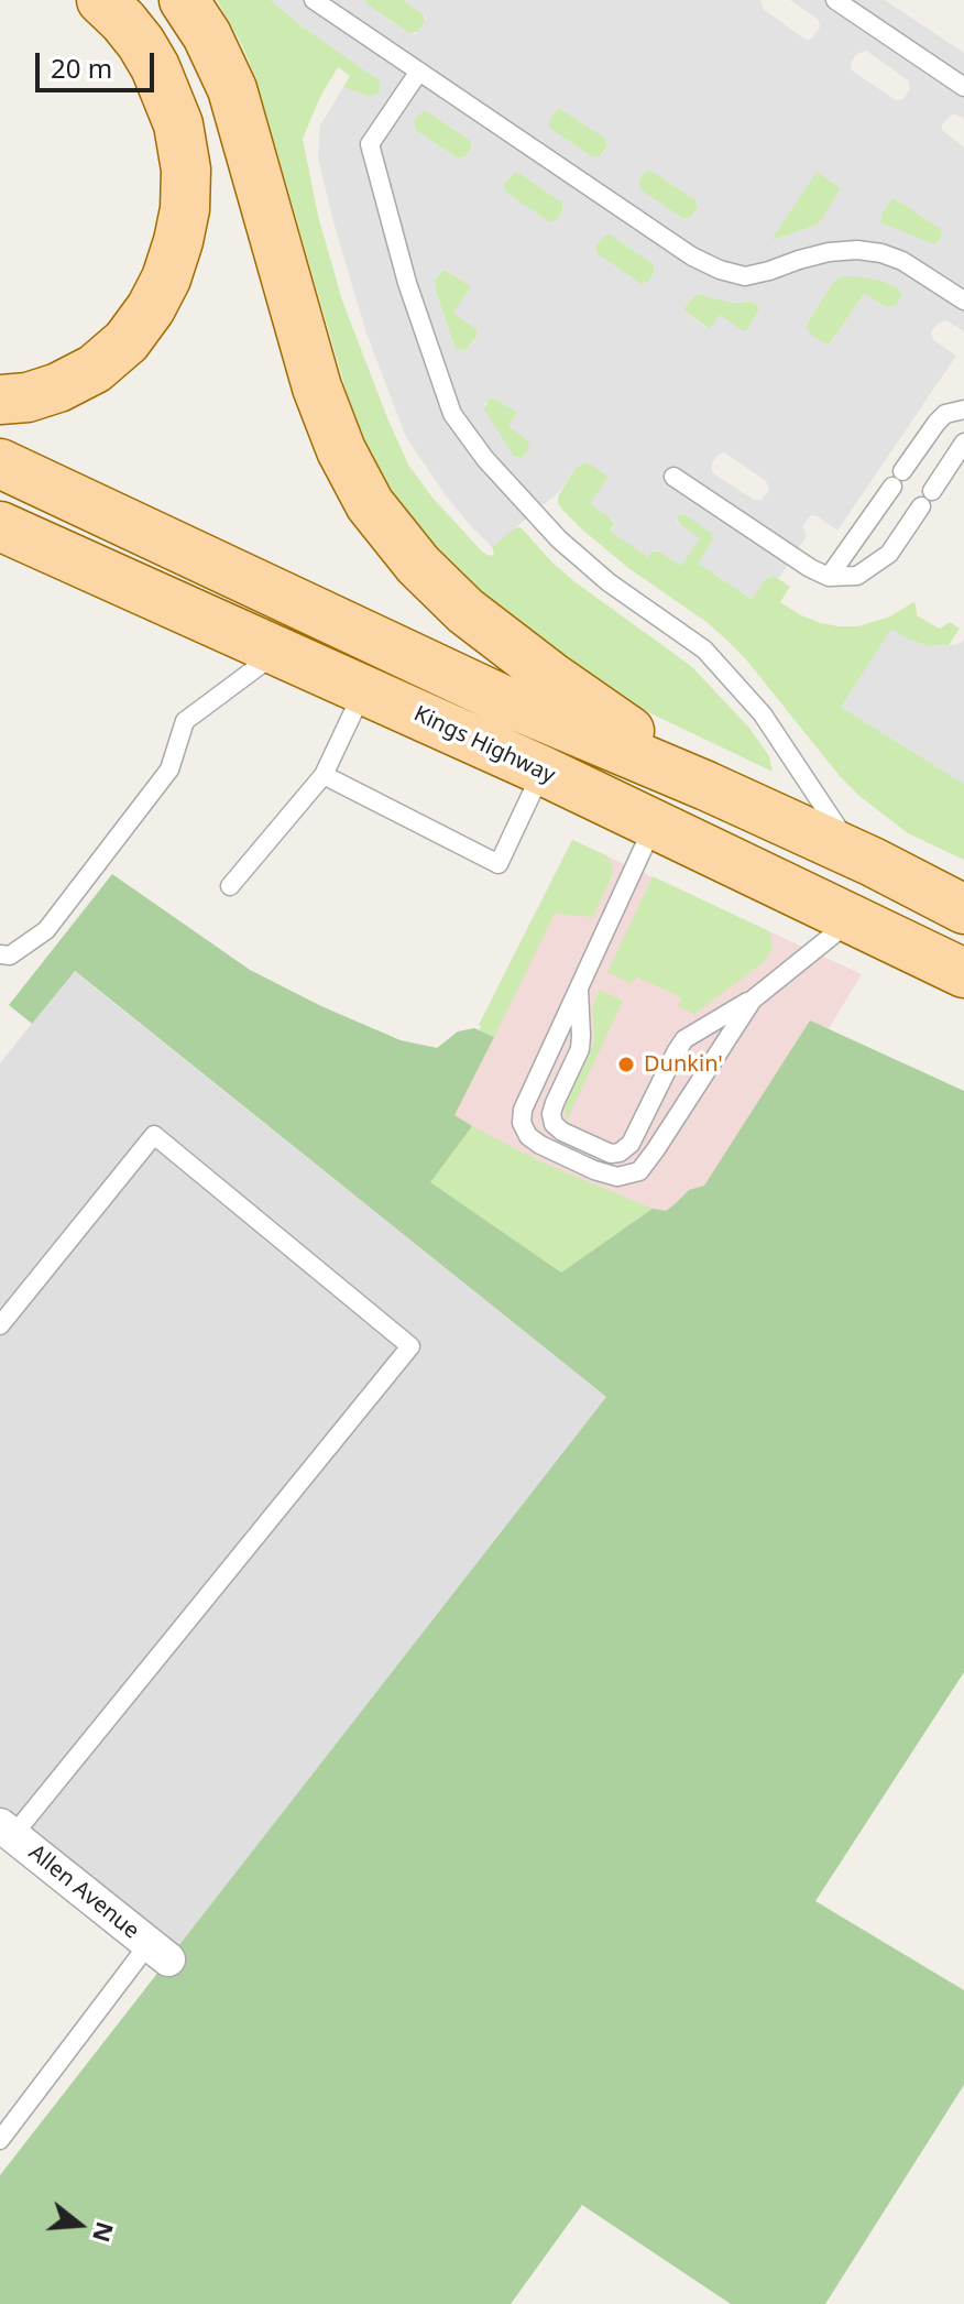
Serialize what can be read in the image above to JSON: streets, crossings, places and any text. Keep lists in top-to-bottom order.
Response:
{
  "streets": {
    "main road": ["Kings Highway"],
    "street": ["Allen Avenue"]
  },
  "places": ["Dunkin'"],
  "scale_bar": "20 m",
  "north": "right"
}
